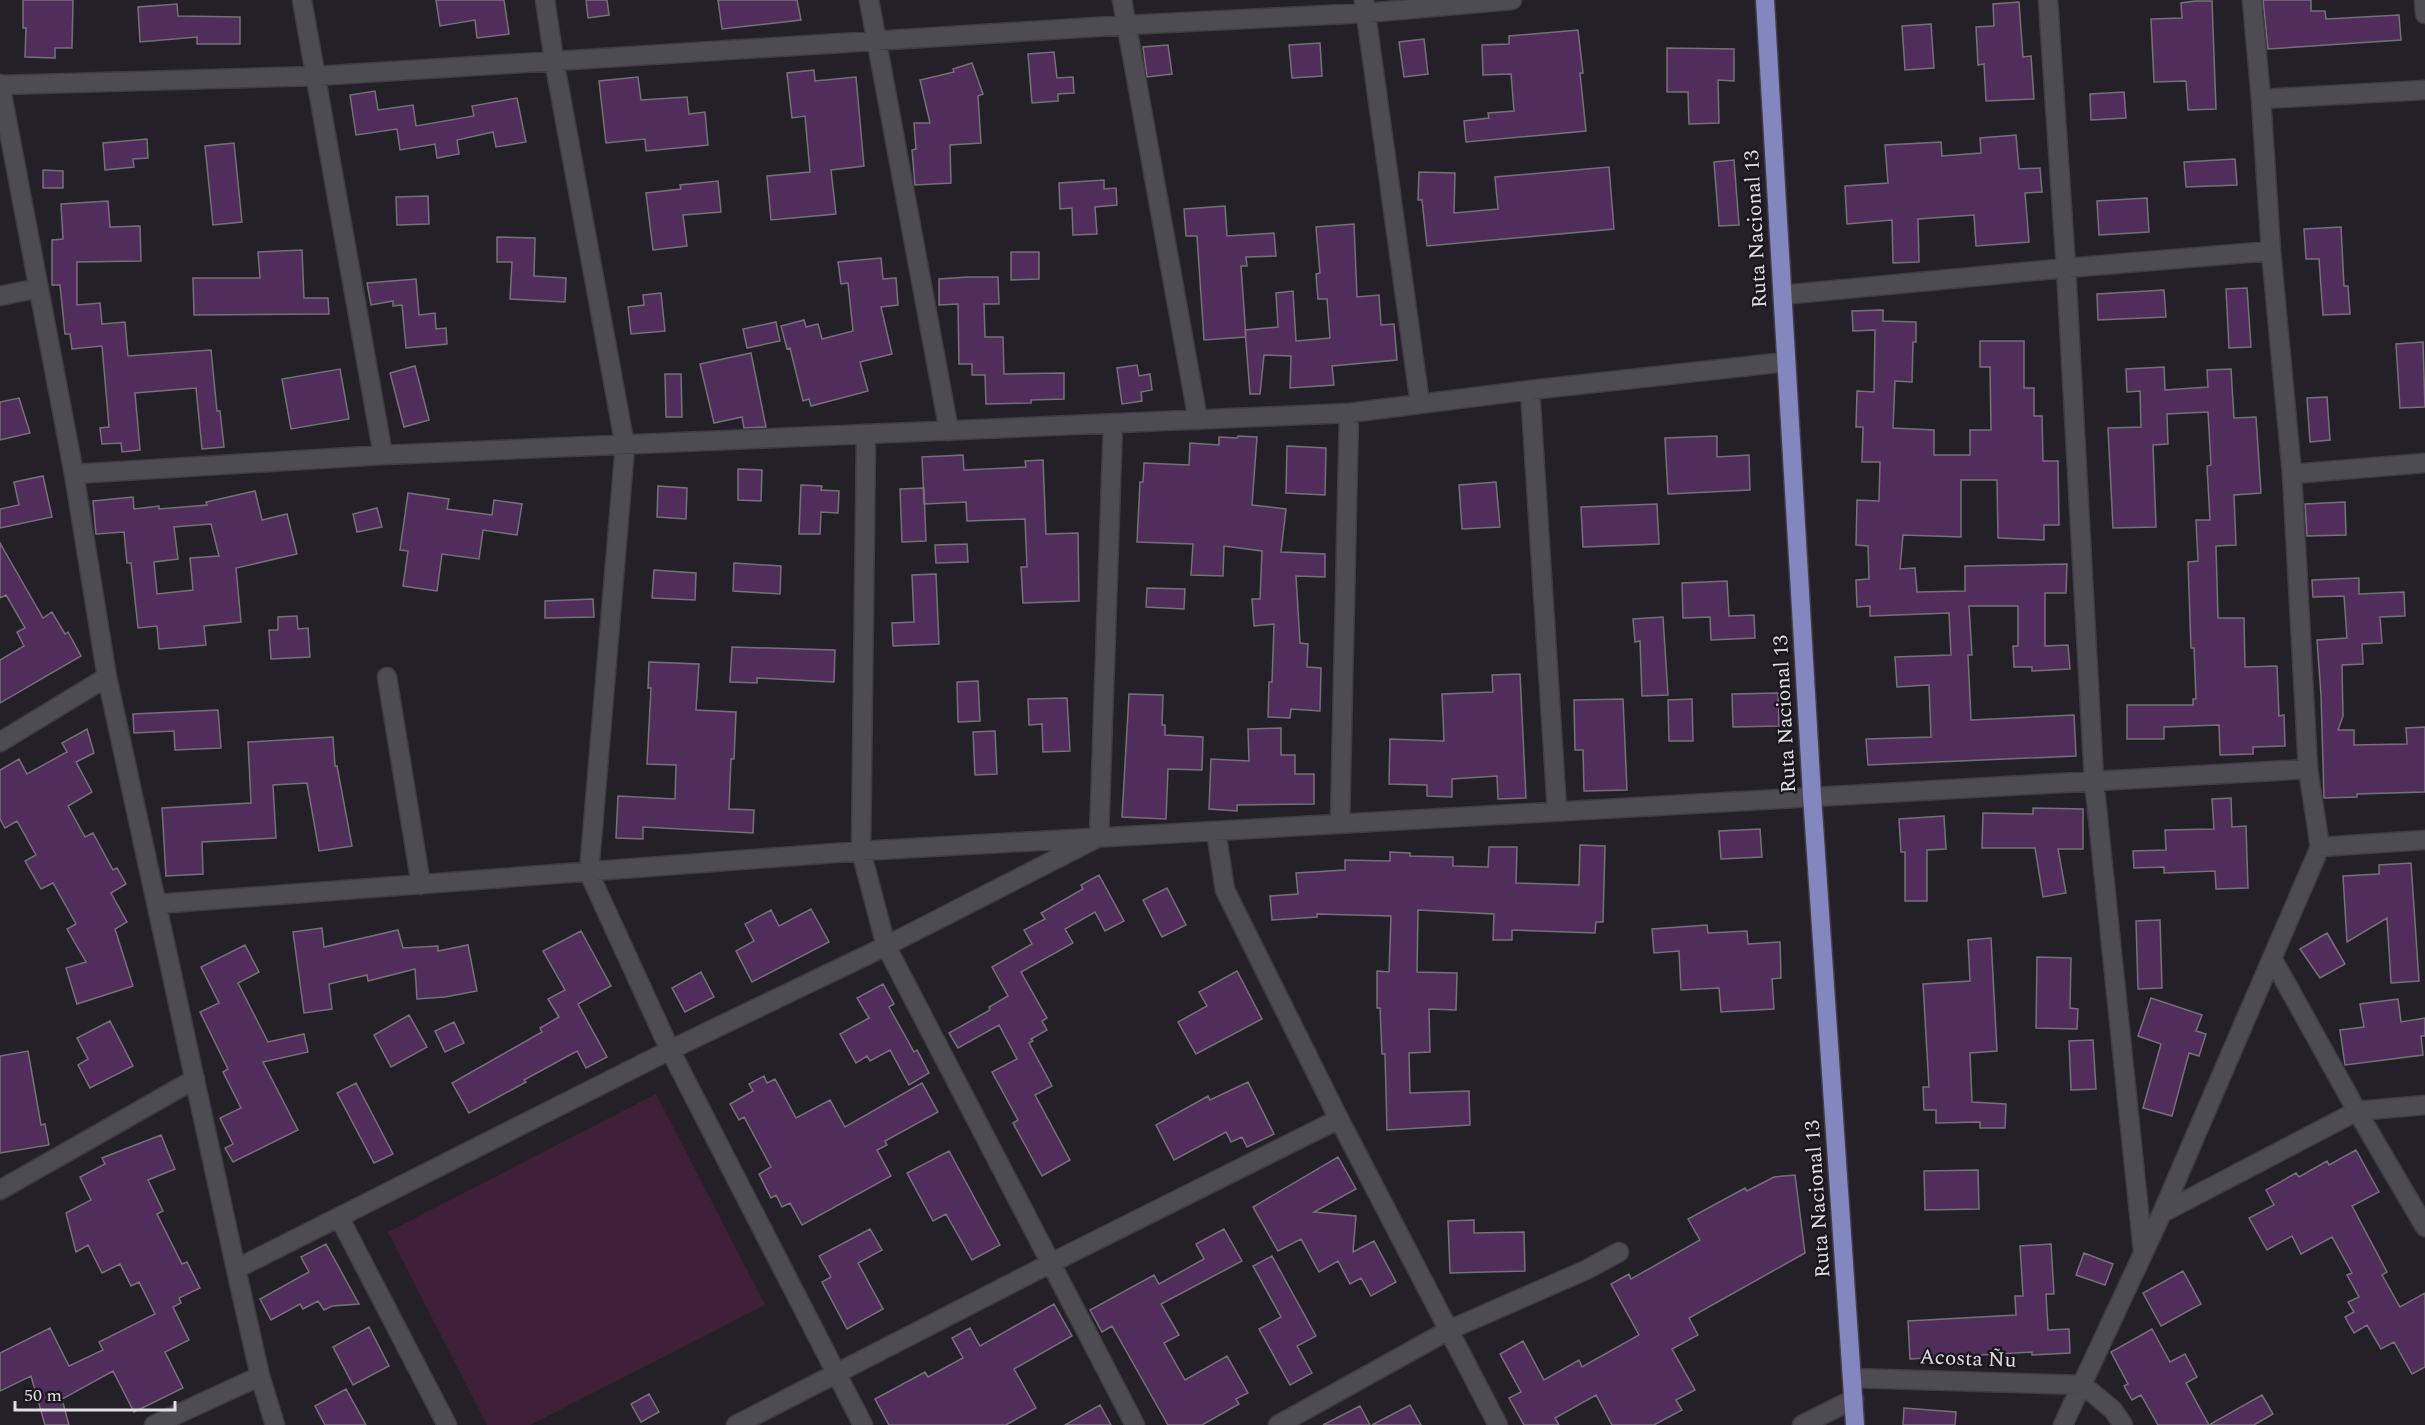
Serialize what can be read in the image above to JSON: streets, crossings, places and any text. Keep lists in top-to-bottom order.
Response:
{
  "streets": {
    "highway": ["Ruta Nacional 13"],
    "street": ["Acosta Ñu"]
  },
  "crossings": [
    ["Ruta Nacional 13", "Acosta Ñu"]
  ],
  "scale_bar": "50 m"
}
